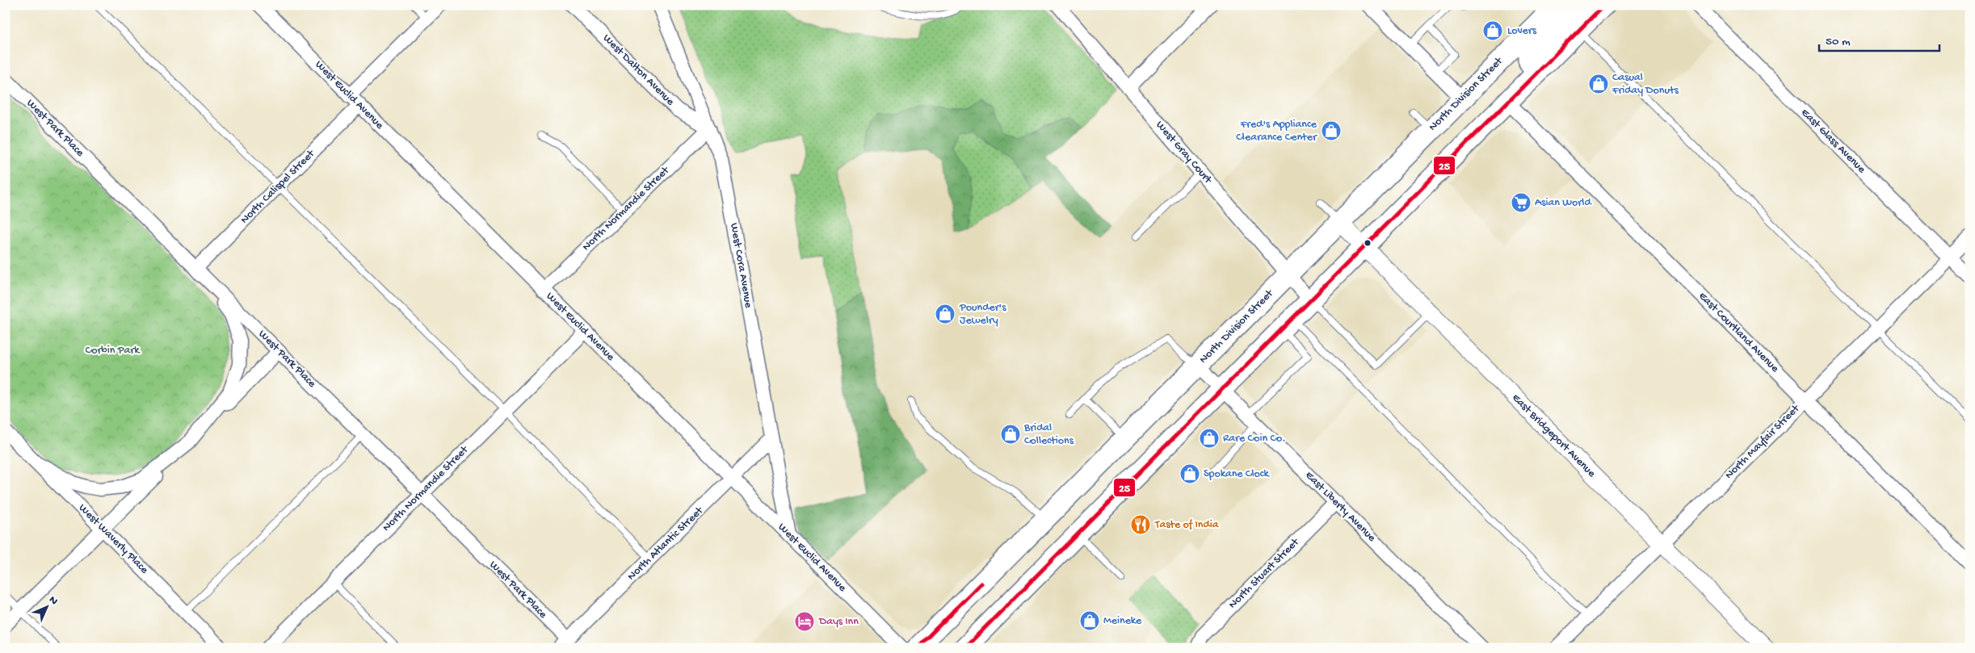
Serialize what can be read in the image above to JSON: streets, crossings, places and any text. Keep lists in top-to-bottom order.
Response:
{
  "streets": {
    "main road": ["North Division Street"],
    "street": [
      "West Dalton Avenue",
      "West Euclid Avenue",
      "West Park Place",
      "East Glass Avenue",
      "West Gray Court",
      "North Calispel Street",
      "North Normandie Street",
      "West Cora Avenue",
      "East Courtland Avenue",
      "East Bridgeport Avenue",
      "North Mayfair Street",
      "East Liberty Avenue",
      "West Waverly Place",
      "North Atlantic Street",
      "North Stuart Street"
    ]
  },
  "crossings": [
    ["West Dalton Avenue", "North Normandie Street"],
    ["West Dalton Avenue", "West Cora Avenue"],
    ["North Division Street", "West Gray Court"],
    ["North Division Street", "East Bridgeport Avenue"],
    ["North Division Street", "East Liberty Avenue"],
    ["West Euclid Avenue", "North Calispel Street"],
    ["West Euclid Avenue", "North Normandie Street"],
    ["West Euclid Avenue", "West Cora Avenue"],
    ["West Euclid Avenue", "North Atlantic Street"],
    ["West Park Place", "North Calispel Street"],
    ["West Park Place", "North Normandie Street"],
    ["West Park Place", "North Atlantic Street"],
    ["East Glass Avenue", "North Mayfair Street"],
    ["North Normandie Street", "West Cora Avenue"],
    ["West Cora Avenue", "North Atlantic Street"],
    ["East Courtland Avenue", "North Mayfair Street"],
    ["East Bridgeport Avenue", "North Mayfair Street"],
    ["East Liberty Avenue", "North Stuart Street"]
  ],
  "parks": ["Corbin Park"],
  "places": {
    "shop": [
      "Lovers",
      "Casual Friday Donuts",
      "Fred's Appliance Clearance Center",
      "Pounder's Jewelry",
      "Bridal Collections",
      "Rare Coin Co.",
      "Spokane Clock",
      "Meineke"
    ],
    "supermarket": ["Asian World"],
    "restaurant": ["Taste of India"],
    "hotel": ["Days Inn"]
  },
  "lines": ["transit line 25"],
  "scale_bar": "50 m",
  "north": "top right"
}
